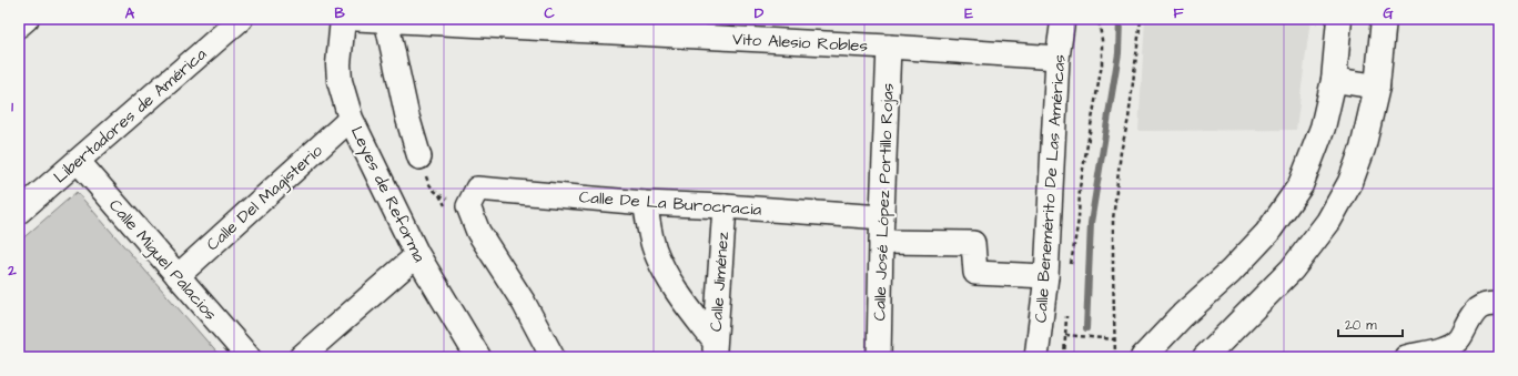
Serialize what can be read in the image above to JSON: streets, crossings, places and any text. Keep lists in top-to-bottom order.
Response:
{
  "streets": {
    "street": [
      "Vito Alesio Robles",
      "Libertadores de América",
      "Calle Benemérito De Las Américas",
      "Leyes de Reforma",
      "Calle Del Magisterio",
      "Calle José López Portillo Rojas",
      "Calle De La Burocracia",
      "Calle Miguel Palacios",
      "Calle Jiménez"
    ]
  },
  "crossings": [
    ["Vito Alesio Robles", "Calle Benemérito De Las Américas"],
    ["Vito Alesio Robles", "Calle José López Portillo Rojas"],
    ["Libertadores de América", "Calle Miguel Palacios"],
    ["Leyes de Reforma", "Calle Del Magisterio"],
    ["Calle Del Magisterio", "Calle Miguel Palacios"],
    ["Calle José López Portillo Rojas", "Calle De La Burocracia"],
    ["Calle De La Burocracia", "Calle Jiménez"]
  ],
  "scale_bar": "20 m",
  "grid": {
    "columns": [
      "A",
      "B",
      "C",
      "D",
      "E",
      "F",
      "G"
    ],
    "rows": ["1", "2"]
  }
}
